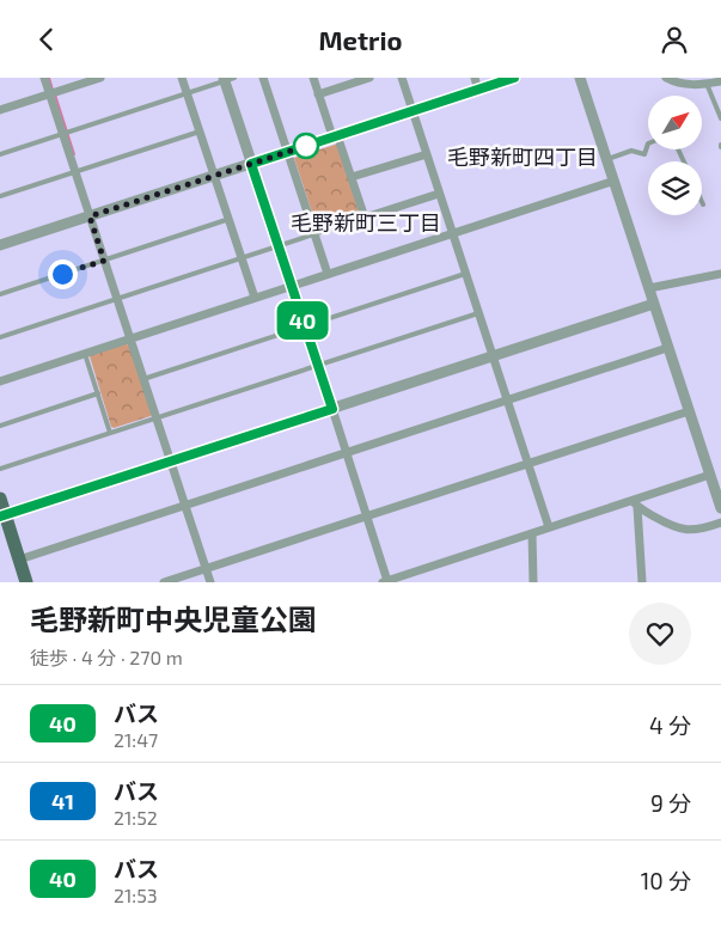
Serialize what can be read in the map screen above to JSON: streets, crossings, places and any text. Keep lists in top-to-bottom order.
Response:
{
  "districts": ["毛野新町四丁目", "毛野新町三丁目"],
  "lines": ["bus line 40"],
  "north": "top right",
  "page": {
    "header": "Metrio",
    "on_map": "40",
    "heading": ["毛野新町中央児童公園", "徒歩 · 4 分 · 270 m"],
    "list": [
      {
        "mark": "40",
        "name": "バス",
        "note": "21:47",
        "value": "4 分"
      },
      {
        "mark": "41",
        "name": "バス",
        "note": "21:52",
        "value": "9 分"
      },
      {
        "mark": "40",
        "name": "バス",
        "note": "21:53",
        "value": "10 分"
      }
    ]
  }
}
